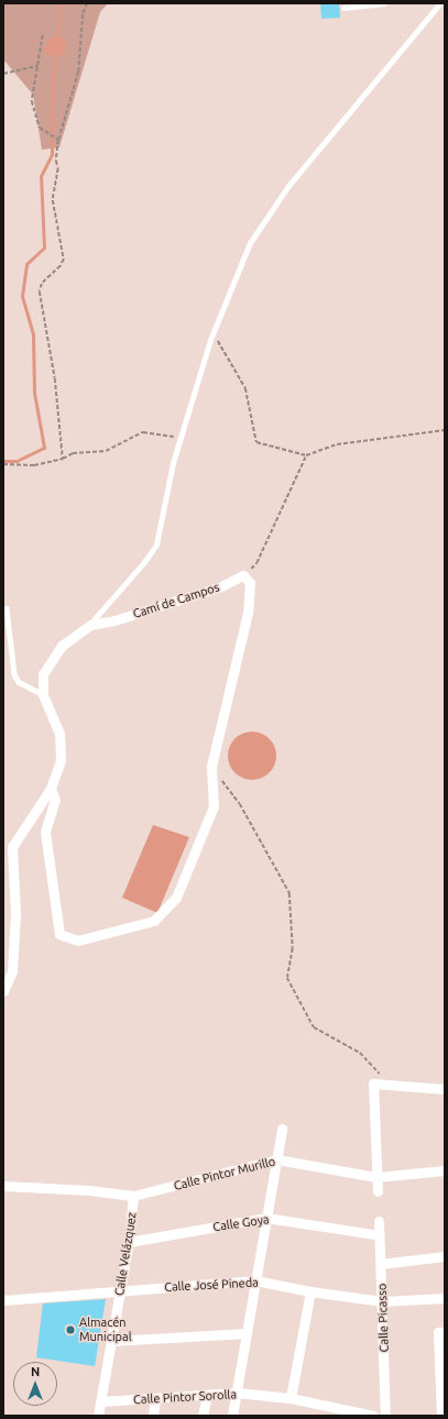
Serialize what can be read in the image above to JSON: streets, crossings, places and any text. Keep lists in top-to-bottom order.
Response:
{
  "streets": {
    "street": [
      "Camí de Campos",
      "Calle Pintor Murillo",
      "Calle Goya",
      "Calle Velázquez",
      "Calle José Pineda",
      "Calle Picasso",
      "Calle Pintor Sorolla"
    ]
  },
  "crossings": [
    ["Calle Pintor Murillo", "Calle Velázquez"],
    ["Calle Goya", "Calle Velázquez"],
    ["Calle Goya", "Calle Picasso"],
    ["Calle Velázquez", "Calle José Pineda"],
    ["Calle Velázquez", "Calle Pintor Sorolla"],
    ["Calle José Pineda", "Calle Picasso"]
  ],
  "places": ["Almacén Municipal"],
  "north": "top"
}
